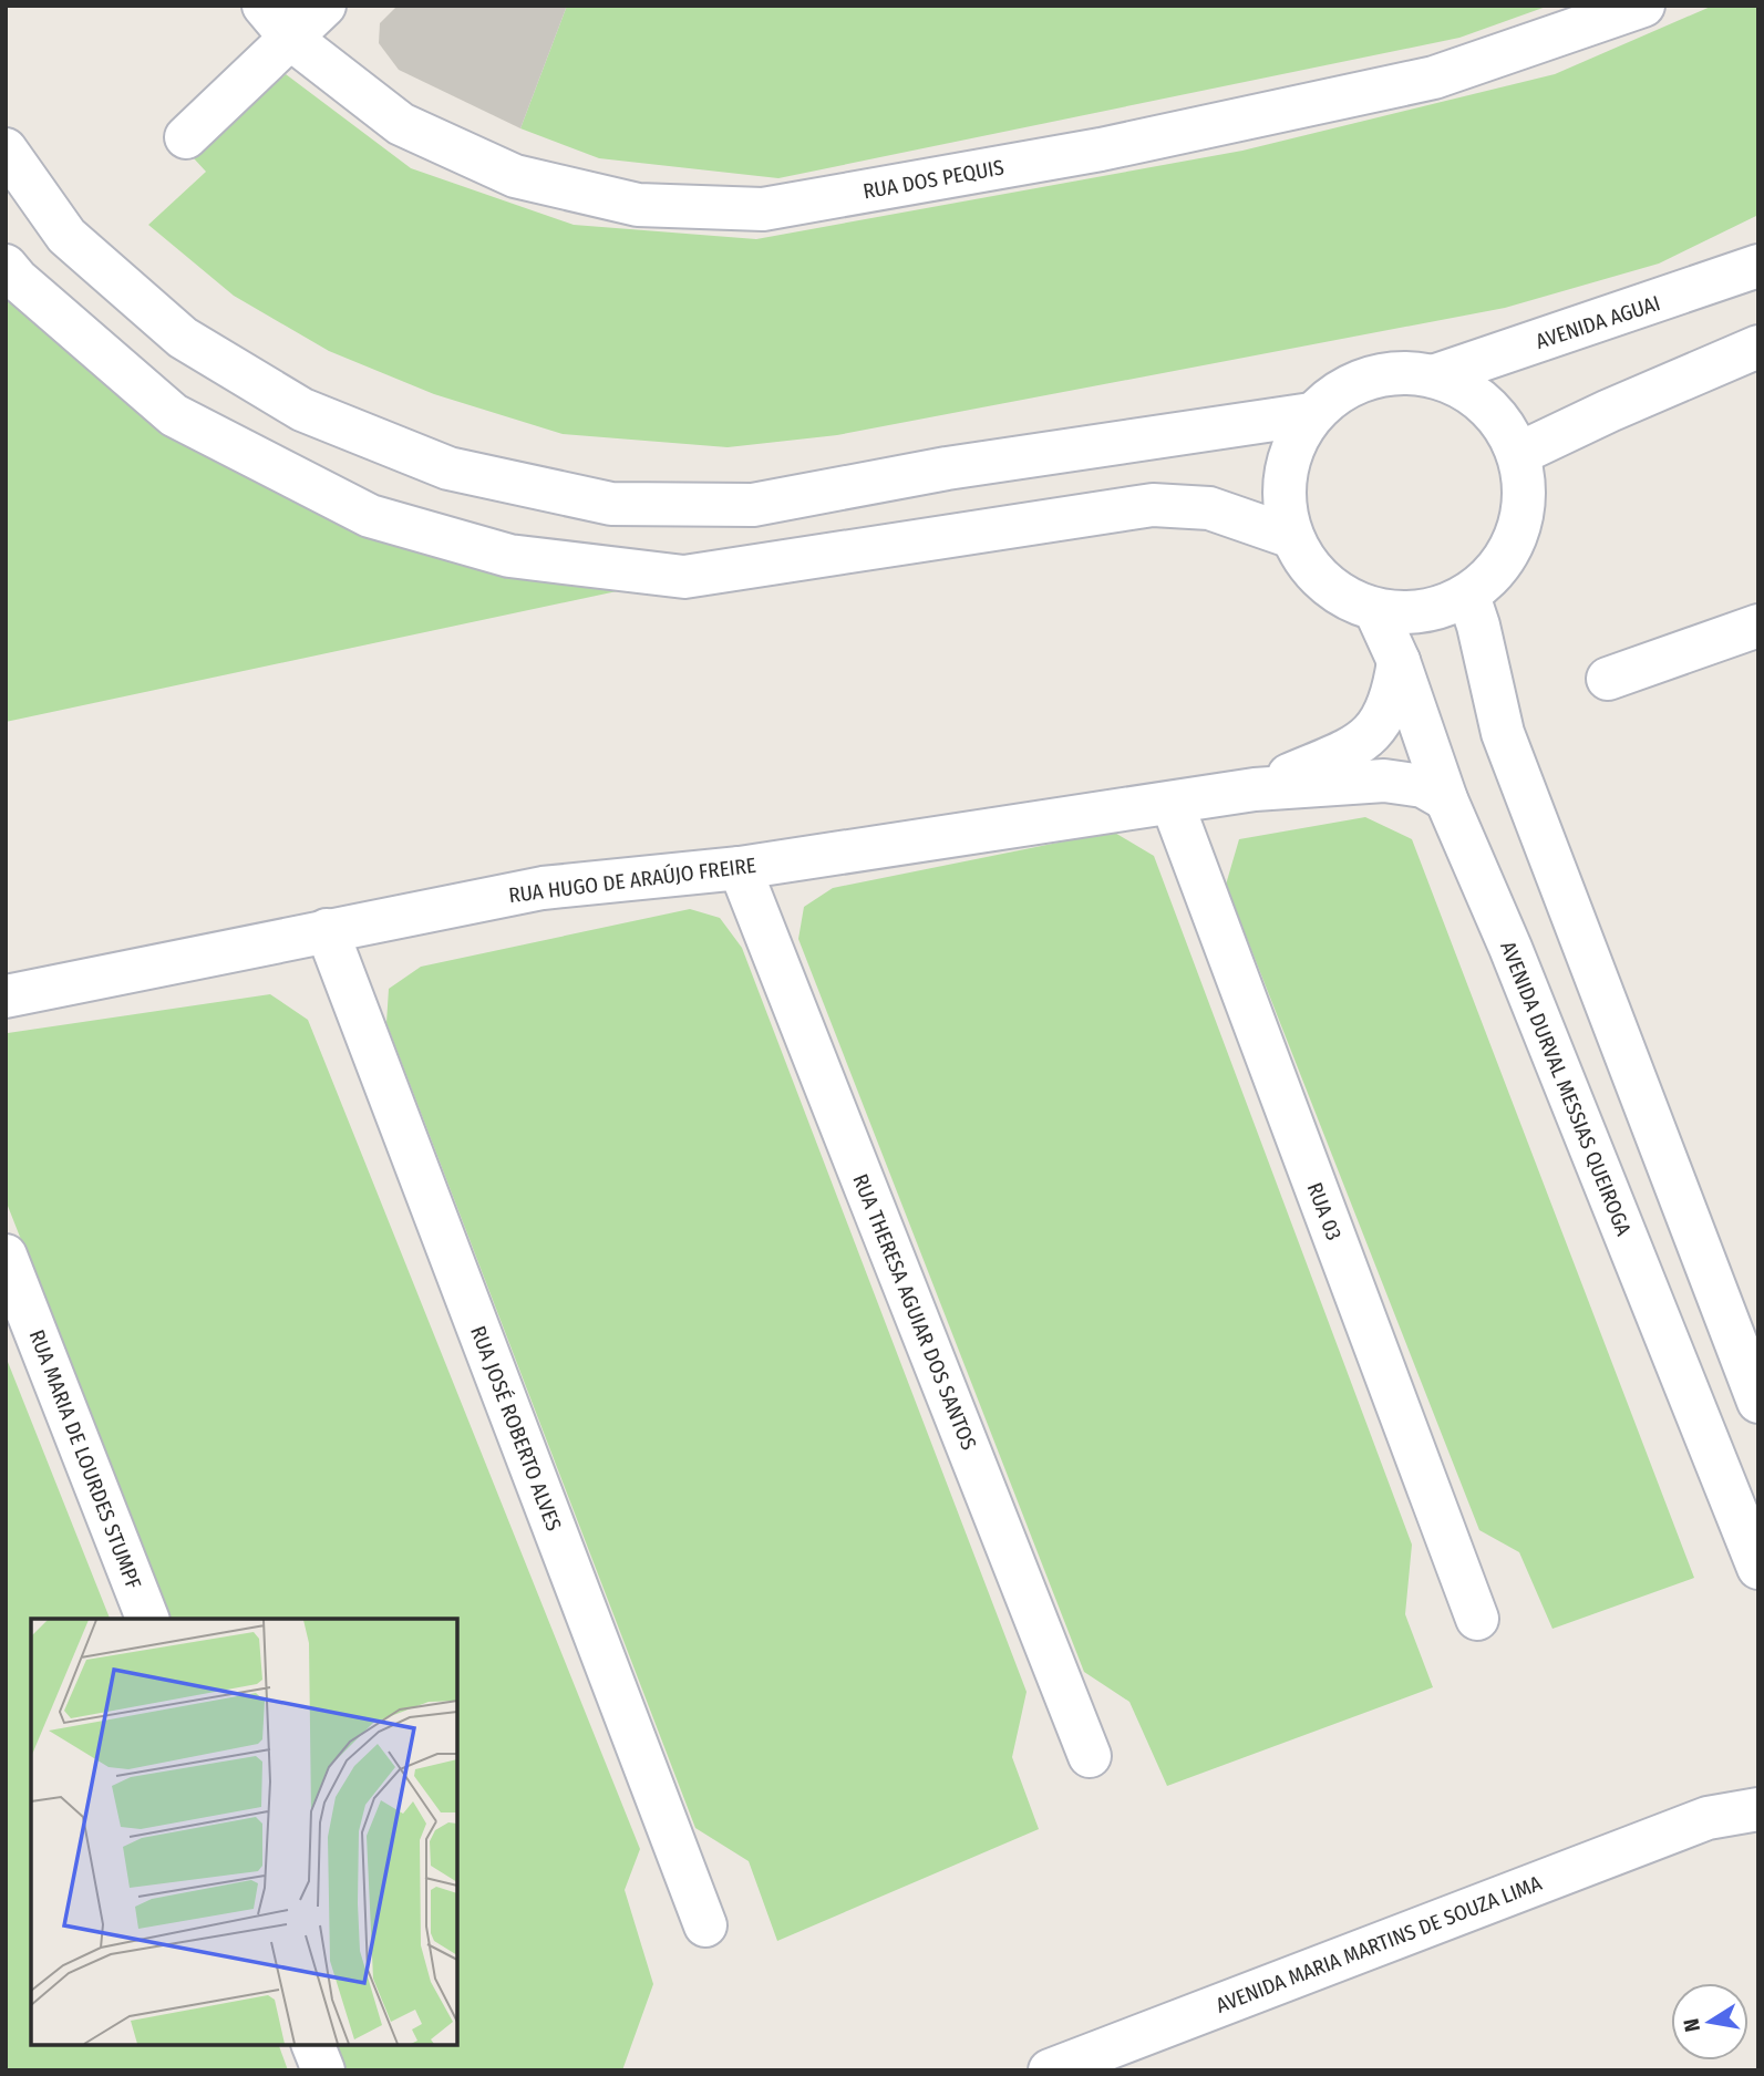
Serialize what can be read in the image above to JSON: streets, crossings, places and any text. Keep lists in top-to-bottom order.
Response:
{
  "streets": {
    "street": [
      "RUA DOS PEQUIS",
      "AVENIDA AGUAI",
      "RUA HUGO DE ARAÚJO FREIRE",
      "AVENIDA DURVAL MESSIAS QUEIROGA",
      "RUA 03",
      "RUA THERESA AGUIAR DOS SANTOS",
      "RUA JOSÉ ROBERTO ALVES",
      "RUA MARIA DE LOURDES STUMPF",
      "AVENIDA MARIA MARTINS DE SOUZA LIMA"
    ]
  },
  "crossings": [
    ["AVENIDA AGUAI", "AVENIDA DURVAL MESSIAS QUEIROGA"],
    ["RUA HUGO DE ARAÚJO FREIRE", "RUA 03"],
    ["RUA HUGO DE ARAÚJO FREIRE", "RUA THERESA AGUIAR DOS SANTOS"],
    ["RUA HUGO DE ARAÚJO FREIRE", "RUA JOSÉ ROBERTO ALVES"]
  ],
  "north": "left"
}
